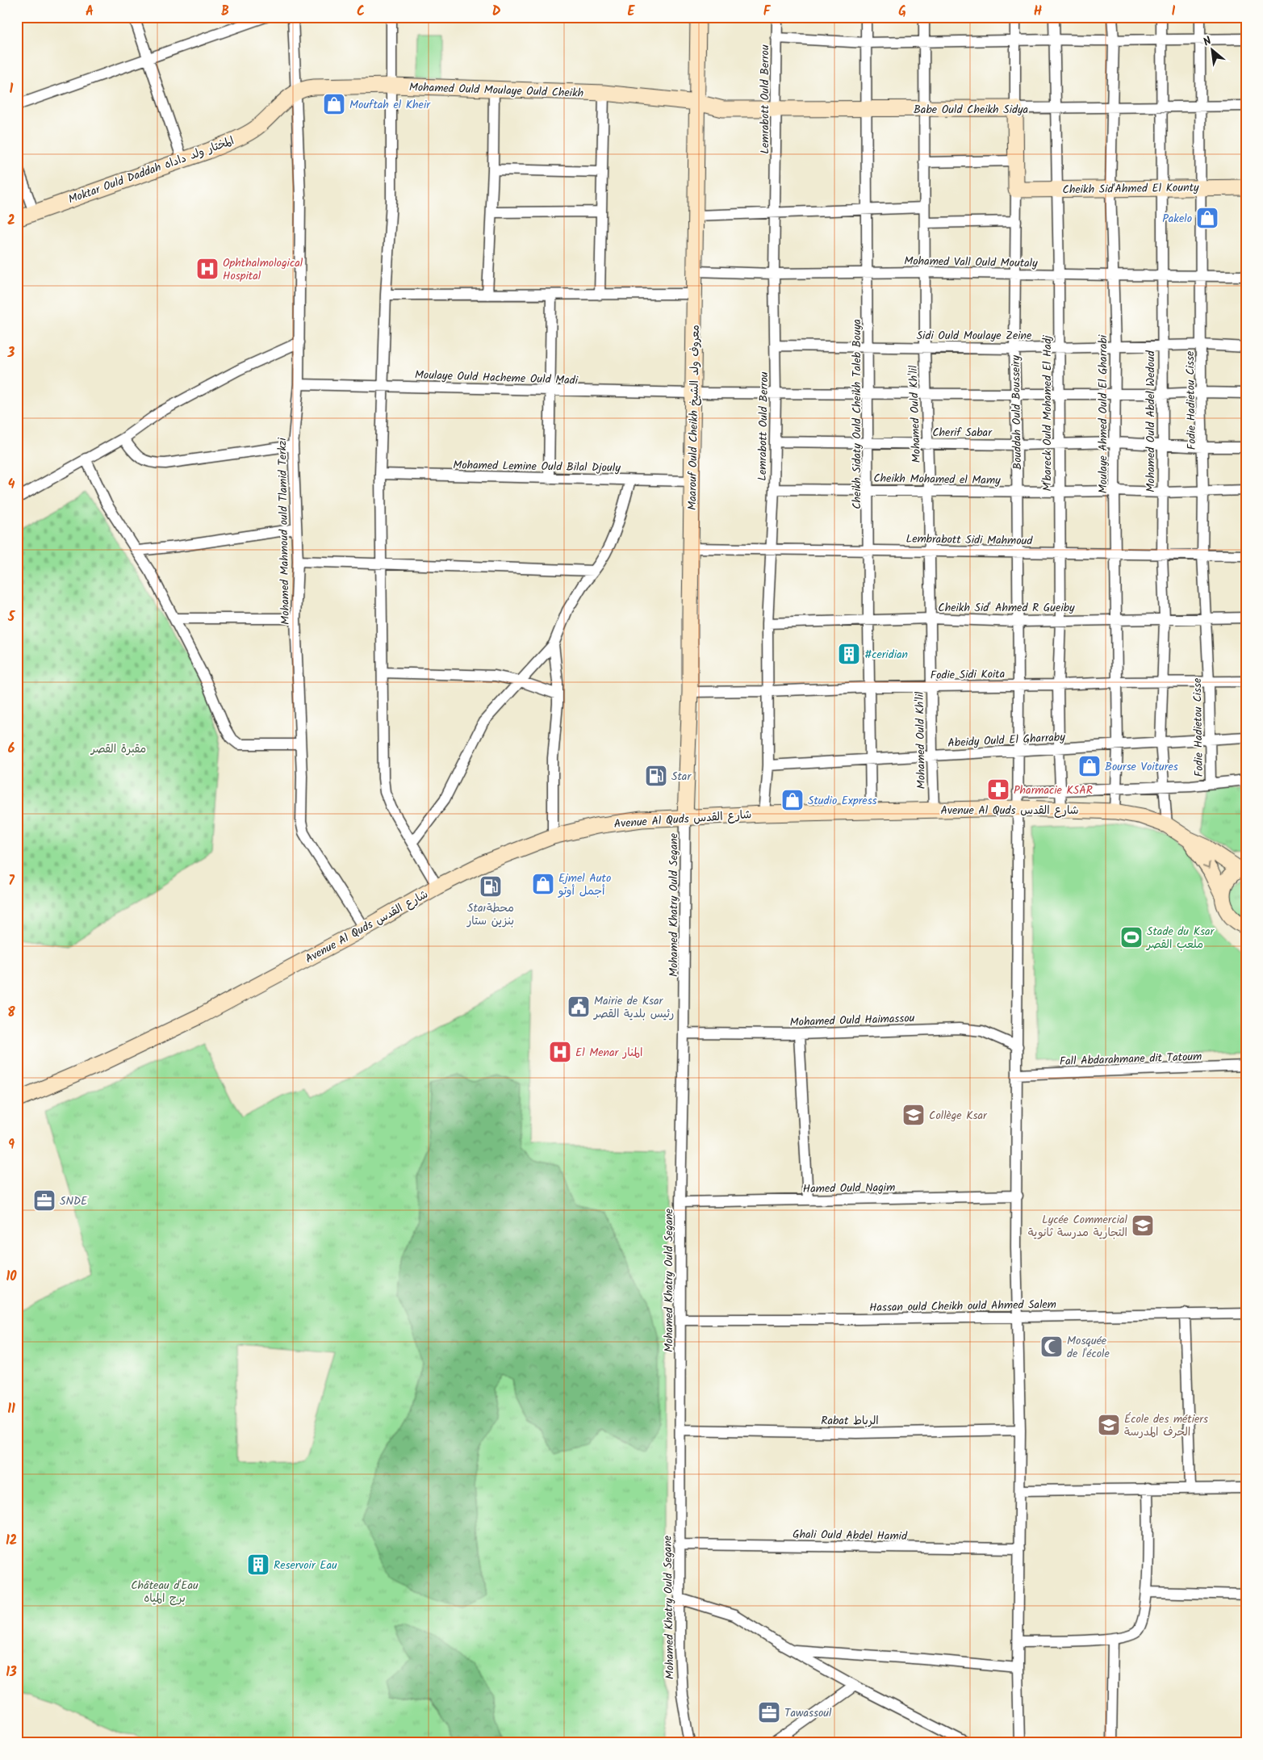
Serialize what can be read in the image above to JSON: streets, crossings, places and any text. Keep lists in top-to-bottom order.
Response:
{
  "streets": {
    "street": [
      "Mohamed Ould Moulaye Ould Cheikh",
      "Lemrabott Ould Berrou",
      "Babe Ould Cheikh Sidya",
      "Moktar Ould Daddah المختار ولد داداه",
      "Cheikh Sid'Ahmed El Kounty",
      "Mohamed Vall Ould Moutaly",
      "Sidi Ould Moulaye Zeine",
      "Moulaye Ould Hacheme Ould Madi",
      "Fodie Hadietou Cisse",
      "Bouddah Ould Bousseiry",
      "M'bareck Ould Mohamed El Hadj",
      "Cheikh Sidaty Ould Cheikh Taleb Bouya",
      "Mohamed Ould Kh'lil",
      "Moulaye Ahmed Ould El Gharrabi",
      "Maarouf Ould Cheikh معروف ولد الشيخ",
      "Mohamed Ould Abdel Wedoud",
      "Cherif Sabar",
      "Mohamed Lemine Ould Bilal Djouly",
      "Cheikh Mohamed el Mamy",
      "Mohamed Mahmoud ould Tlamid Terkzi",
      "Lembrabott Sidi Mahmoud",
      "Cheikh Sid' Ahmed R Gueiby",
      "Fodie Sidi Koita",
      "Abeidy Ould El Gharraby",
      "Avenue Al Quds شارع القدس",
      "Mohamed Khatry Ould Segane",
      "Mohamed Ould Haimassou",
      "Fall Abdarahmane dit Tatoum",
      "Hamed Ould Nagim",
      "Hassan ould Cheikh ould Ahmed Salem",
      "Rabat الرباط",
      "Ghali Ould Abdel Hamid"
    ]
  },
  "crossings": [
    ["Mohamed Ould Moulaye Ould Cheikh", "Babe Ould Cheikh Sidya"],
    ["Mohamed Ould Moulaye Ould Cheikh", "Moktar Ould Daddah المختار ولد داداه"],
    ["Mohamed Ould Moulaye Ould Cheikh", "Maarouf Ould Cheikh معروف ولد الشيخ"],
    ["Mohamed Ould Moulaye Ould Cheikh", "Mohamed Mahmoud ould Tlamid Terkzi"],
    ["Lemrabott Ould Berrou", "Babe Ould Cheikh Sidya"],
    ["Lemrabott Ould Berrou", "Mohamed Vall Ould Moutaly"],
    ["Lemrabott Ould Berrou", "Sidi Ould Moulaye Zeine"],
    ["Lemrabott Ould Berrou", "Moulaye Ould Hacheme Ould Madi"],
    ["Lemrabott Ould Berrou", "Cherif Sabar"],
    ["Lemrabott Ould Berrou", "Cheikh Mohamed el Mamy"],
    ["Lemrabott Ould Berrou", "Lembrabott Sidi Mahmoud"],
    ["Lemrabott Ould Berrou", "Cheikh Sid' Ahmed R Gueiby"],
    ["Lemrabott Ould Berrou", "Fodie Sidi Koita"],
    ["Lemrabott Ould Berrou", "Abeidy Ould El Gharraby"],
    ["Lemrabott Ould Berrou", "Avenue Al Quds شارع القدس"],
    ["Babe Ould Cheikh Sidya", "Fodie Hadietou Cisse"],
    ["Babe Ould Cheikh Sidya", "Bouddah Ould Bousseiry"],
    ["Babe Ould Cheikh Sidya", "M'bareck Ould Mohamed El Hadj"],
    ["Babe Ould Cheikh Sidya", "Cheikh Sidaty Ould Cheikh Taleb Bouya"],
    ["Babe Ould Cheikh Sidya", "Mohamed Ould Kh'lil"],
    ["Babe Ould Cheikh Sidya", "Moulaye Ahmed Ould El Gharrabi"],
    ["Babe Ould Cheikh Sidya", "Maarouf Ould Cheikh معروف ولد الشيخ"],
    ["Babe Ould Cheikh Sidya", "Mohamed Ould Abdel Wedoud"],
    ["Moktar Ould Daddah المختار ولد داداه", "Mohamed Mahmoud ould Tlamid Terkzi"],
    ["Cheikh Sid'Ahmed El Kounty", "Fodie Hadietou Cisse"],
    ["Cheikh Sid'Ahmed El Kounty", "Bouddah Ould Bousseiry"],
    ["Cheikh Sid'Ahmed El Kounty", "M'bareck Ould Mohamed El Hadj"],
    ["Cheikh Sid'Ahmed El Kounty", "Moulaye Ahmed Ould El Gharrabi"],
    ["Cheikh Sid'Ahmed El Kounty", "Mohamed Ould Abdel Wedoud"],
    ["Mohamed Vall Ould Moutaly", "Fodie Hadietou Cisse"],
    ["Mohamed Vall Ould Moutaly", "Bouddah Ould Bousseiry"],
    ["Mohamed Vall Ould Moutaly", "M'bareck Ould Mohamed El Hadj"],
    ["Mohamed Vall Ould Moutaly", "Cheikh Sidaty Ould Cheikh Taleb Bouya"],
    ["Mohamed Vall Ould Moutaly", "Mohamed Ould Kh'lil"],
    ["Mohamed Vall Ould Moutaly", "Moulaye Ahmed Ould El Gharrabi"],
    ["Mohamed Vall Ould Moutaly", "Maarouf Ould Cheikh معروف ولد الشيخ"],
    ["Mohamed Vall Ould Moutaly", "Mohamed Ould Abdel Wedoud"],
    ["Sidi Ould Moulaye Zeine", "Fodie Hadietou Cisse"],
    ["Sidi Ould Moulaye Zeine", "Bouddah Ould Bousseiry"],
    ["Sidi Ould Moulaye Zeine", "M'bareck Ould Mohamed El Hadj"],
    ["Sidi Ould Moulaye Zeine", "Cheikh Sidaty Ould Cheikh Taleb Bouya"],
    ["Sidi Ould Moulaye Zeine", "Mohamed Ould Kh'lil"],
    ["Sidi Ould Moulaye Zeine", "Moulaye Ahmed Ould El Gharrabi"],
    ["Sidi Ould Moulaye Zeine", "Mohamed Ould Abdel Wedoud"],
    ["Moulaye Ould Hacheme Ould Madi", "Fodie Hadietou Cisse"],
    ["Moulaye Ould Hacheme Ould Madi", "Bouddah Ould Bousseiry"],
    ["Moulaye Ould Hacheme Ould Madi", "M'bareck Ould Mohamed El Hadj"],
    ["Moulaye Ould Hacheme Ould Madi", "Cheikh Sidaty Ould Cheikh Taleb Bouya"],
    ["Moulaye Ould Hacheme Ould Madi", "Mohamed Ould Kh'lil"],
    ["Moulaye Ould Hacheme Ould Madi", "Moulaye Ahmed Ould El Gharrabi"],
    ["Moulaye Ould Hacheme Ould Madi", "Maarouf Ould Cheikh معروف ولد الشيخ"],
    ["Moulaye Ould Hacheme Ould Madi", "Mohamed Ould Abdel Wedoud"],
    ["Moulaye Ould Hacheme Ould Madi", "Mohamed Mahmoud ould Tlamid Terkzi"],
    ["Fodie Hadietou Cisse", "Cherif Sabar"],
    ["Fodie Hadietou Cisse", "Cheikh Mohamed el Mamy"],
    ["Fodie Hadietou Cisse", "Lembrabott Sidi Mahmoud"],
    ["Fodie Hadietou Cisse", "Cheikh Sid' Ahmed R Gueiby"],
    ["Fodie Hadietou Cisse", "Fodie Sidi Koita"],
    ["Fodie Hadietou Cisse", "Abeidy Ould El Gharraby"],
    ["Bouddah Ould Bousseiry", "Cherif Sabar"],
    ["Bouddah Ould Bousseiry", "Cheikh Mohamed el Mamy"],
    ["Bouddah Ould Bousseiry", "Lembrabott Sidi Mahmoud"],
    ["Bouddah Ould Bousseiry", "Cheikh Sid' Ahmed R Gueiby"],
    ["Bouddah Ould Bousseiry", "Fodie Sidi Koita"],
    ["Bouddah Ould Bousseiry", "Abeidy Ould El Gharraby"],
    ["Bouddah Ould Bousseiry", "Avenue Al Quds شارع القدس"],
    ["Bouddah Ould Bousseiry", "Mohamed Ould Haimassou"],
    ["Bouddah Ould Bousseiry", "Fall Abdarahmane dit Tatoum"],
    ["Bouddah Ould Bousseiry", "Hamed Ould Nagim"],
    ["Bouddah Ould Bousseiry", "Hassan ould Cheikh ould Ahmed Salem"],
    ["Bouddah Ould Bousseiry", "Rabat الرباط"],
    ["Bouddah Ould Bousseiry", "Ghali Ould Abdel Hamid"],
    ["M'bareck Ould Mohamed El Hadj", "Cherif Sabar"],
    ["M'bareck Ould Mohamed El Hadj", "Cheikh Mohamed el Mamy"],
    ["M'bareck Ould Mohamed El Hadj", "Lembrabott Sidi Mahmoud"],
    ["M'bareck Ould Mohamed El Hadj", "Cheikh Sid' Ahmed R Gueiby"],
    ["M'bareck Ould Mohamed El Hadj", "Fodie Sidi Koita"],
    ["M'bareck Ould Mohamed El Hadj", "Abeidy Ould El Gharraby"],
    ["M'bareck Ould Mohamed El Hadj", "Avenue Al Quds شارع القدس"],
    ["Cheikh Sidaty Ould Cheikh Taleb Bouya", "Cherif Sabar"],
    ["Cheikh Sidaty Ould Cheikh Taleb Bouya", "Cheikh Mohamed el Mamy"],
    ["Cheikh Sidaty Ould Cheikh Taleb Bouya", "Lembrabott Sidi Mahmoud"],
    ["Cheikh Sidaty Ould Cheikh Taleb Bouya", "Cheikh Sid' Ahmed R Gueiby"],
    ["Cheikh Sidaty Ould Cheikh Taleb Bouya", "Fodie Sidi Koita"],
    ["Cheikh Sidaty Ould Cheikh Taleb Bouya", "Abeidy Ould El Gharraby"],
    ["Cheikh Sidaty Ould Cheikh Taleb Bouya", "Avenue Al Quds شارع القدس"],
    ["Mohamed Ould Kh'lil", "Cherif Sabar"],
    ["Mohamed Ould Kh'lil", "Cheikh Mohamed el Mamy"],
    ["Mohamed Ould Kh'lil", "Lembrabott Sidi Mahmoud"],
    ["Mohamed Ould Kh'lil", "Cheikh Sid' Ahmed R Gueiby"],
    ["Mohamed Ould Kh'lil", "Fodie Sidi Koita"],
    ["Mohamed Ould Kh'lil", "Abeidy Ould El Gharraby"],
    ["Mohamed Ould Kh'lil", "Avenue Al Quds شارع القدس"],
    ["Moulaye Ahmed Ould El Gharrabi", "Cherif Sabar"],
    ["Moulaye Ahmed Ould El Gharrabi", "Cheikh Mohamed el Mamy"],
    ["Moulaye Ahmed Ould El Gharrabi", "Lembrabott Sidi Mahmoud"],
    ["Moulaye Ahmed Ould El Gharrabi", "Cheikh Sid' Ahmed R Gueiby"],
    ["Moulaye Ahmed Ould El Gharrabi", "Fodie Sidi Koita"],
    ["Moulaye Ahmed Ould El Gharrabi", "Abeidy Ould El Gharraby"],
    ["Moulaye Ahmed Ould El Gharrabi", "Avenue Al Quds شارع القدس"],
    ["Maarouf Ould Cheikh معروف ولد الشيخ", "Mohamed Lemine Ould Bilal Djouly"],
    ["Maarouf Ould Cheikh معروف ولد الشيخ", "Lembrabott Sidi Mahmoud"],
    ["Maarouf Ould Cheikh معروف ولد الشيخ", "Fodie Sidi Koita"],
    ["Maarouf Ould Cheikh معروف ولد الشيخ", "Avenue Al Quds شارع القدس"],
    ["Maarouf Ould Cheikh معروف ولد الشيخ", "Mohamed Khatry Ould Segane"],
    ["Mohamed Ould Abdel Wedoud", "Cherif Sabar"],
    ["Mohamed Ould Abdel Wedoud", "Cheikh Mohamed el Mamy"],
    ["Mohamed Ould Abdel Wedoud", "Lembrabott Sidi Mahmoud"],
    ["Mohamed Ould Abdel Wedoud", "Cheikh Sid' Ahmed R Gueiby"],
    ["Mohamed Ould Abdel Wedoud", "Fodie Sidi Koita"],
    ["Mohamed Ould Abdel Wedoud", "Abeidy Ould El Gharraby"],
    ["Mohamed Ould Abdel Wedoud", "Avenue Al Quds شارع القدس"],
    ["Mohamed Mahmoud ould Tlamid Terkzi", "Avenue Al Quds شارع القدس"],
    ["Avenue Al Quds شارع القدس", "Mohamed Khatry Ould Segane"],
    ["Mohamed Khatry Ould Segane", "Mohamed Ould Haimassou"],
    ["Mohamed Khatry Ould Segane", "Hamed Ould Nagim"],
    ["Mohamed Khatry Ould Segane", "Hassan ould Cheikh ould Ahmed Salem"],
    ["Mohamed Khatry Ould Segane", "Rabat الرباط"],
    ["Mohamed Khatry Ould Segane", "Ghali Ould Abdel Hamid"]
  ],
  "parks": ["مقبرة القصر", "Château d'Eau برج المياه"],
  "places": {
    "shop": [
      "Mouftah el Kheir",
      "Pakelo",
      "Bourse Voitures",
      "Studio Express",
      "Ejmel Auto أجمل أوتو"
    ],
    "hospital": ["Ophthalmological Hospital", "El Menar المنار"],
    "building": ["#ceridian", "Reservoir Eau"],
    "fuel station": ["Star", "Starمحطة بنزين ستار"],
    "pharmacy": ["Pharmacie KSAR"],
    "sports": ["Stade du Ksar ملعب القصر"],
    "public building": ["Mairie de Ksar رئيس بلدية القصر"],
    "school or university": ["Collège Ksar", "Lycée Commercial التجارية مدرسة ثانوية", "École des métiers الحرف المدرسة"],
    "office": ["SNDE", "Tawassoul"],
    "mosque": ["Mosquée de l'école"]
  },
  "north": "top left",
  "grid": {
    "columns": [
      "A",
      "B",
      "C",
      "D",
      "E",
      "F",
      "G",
      "H",
      "I"
    ],
    "rows": [
      "1",
      "2",
      "3",
      "4",
      "5",
      "6",
      "7",
      "8",
      "9",
      "10",
      "11",
      "12",
      "13"
    ]
  }
}
